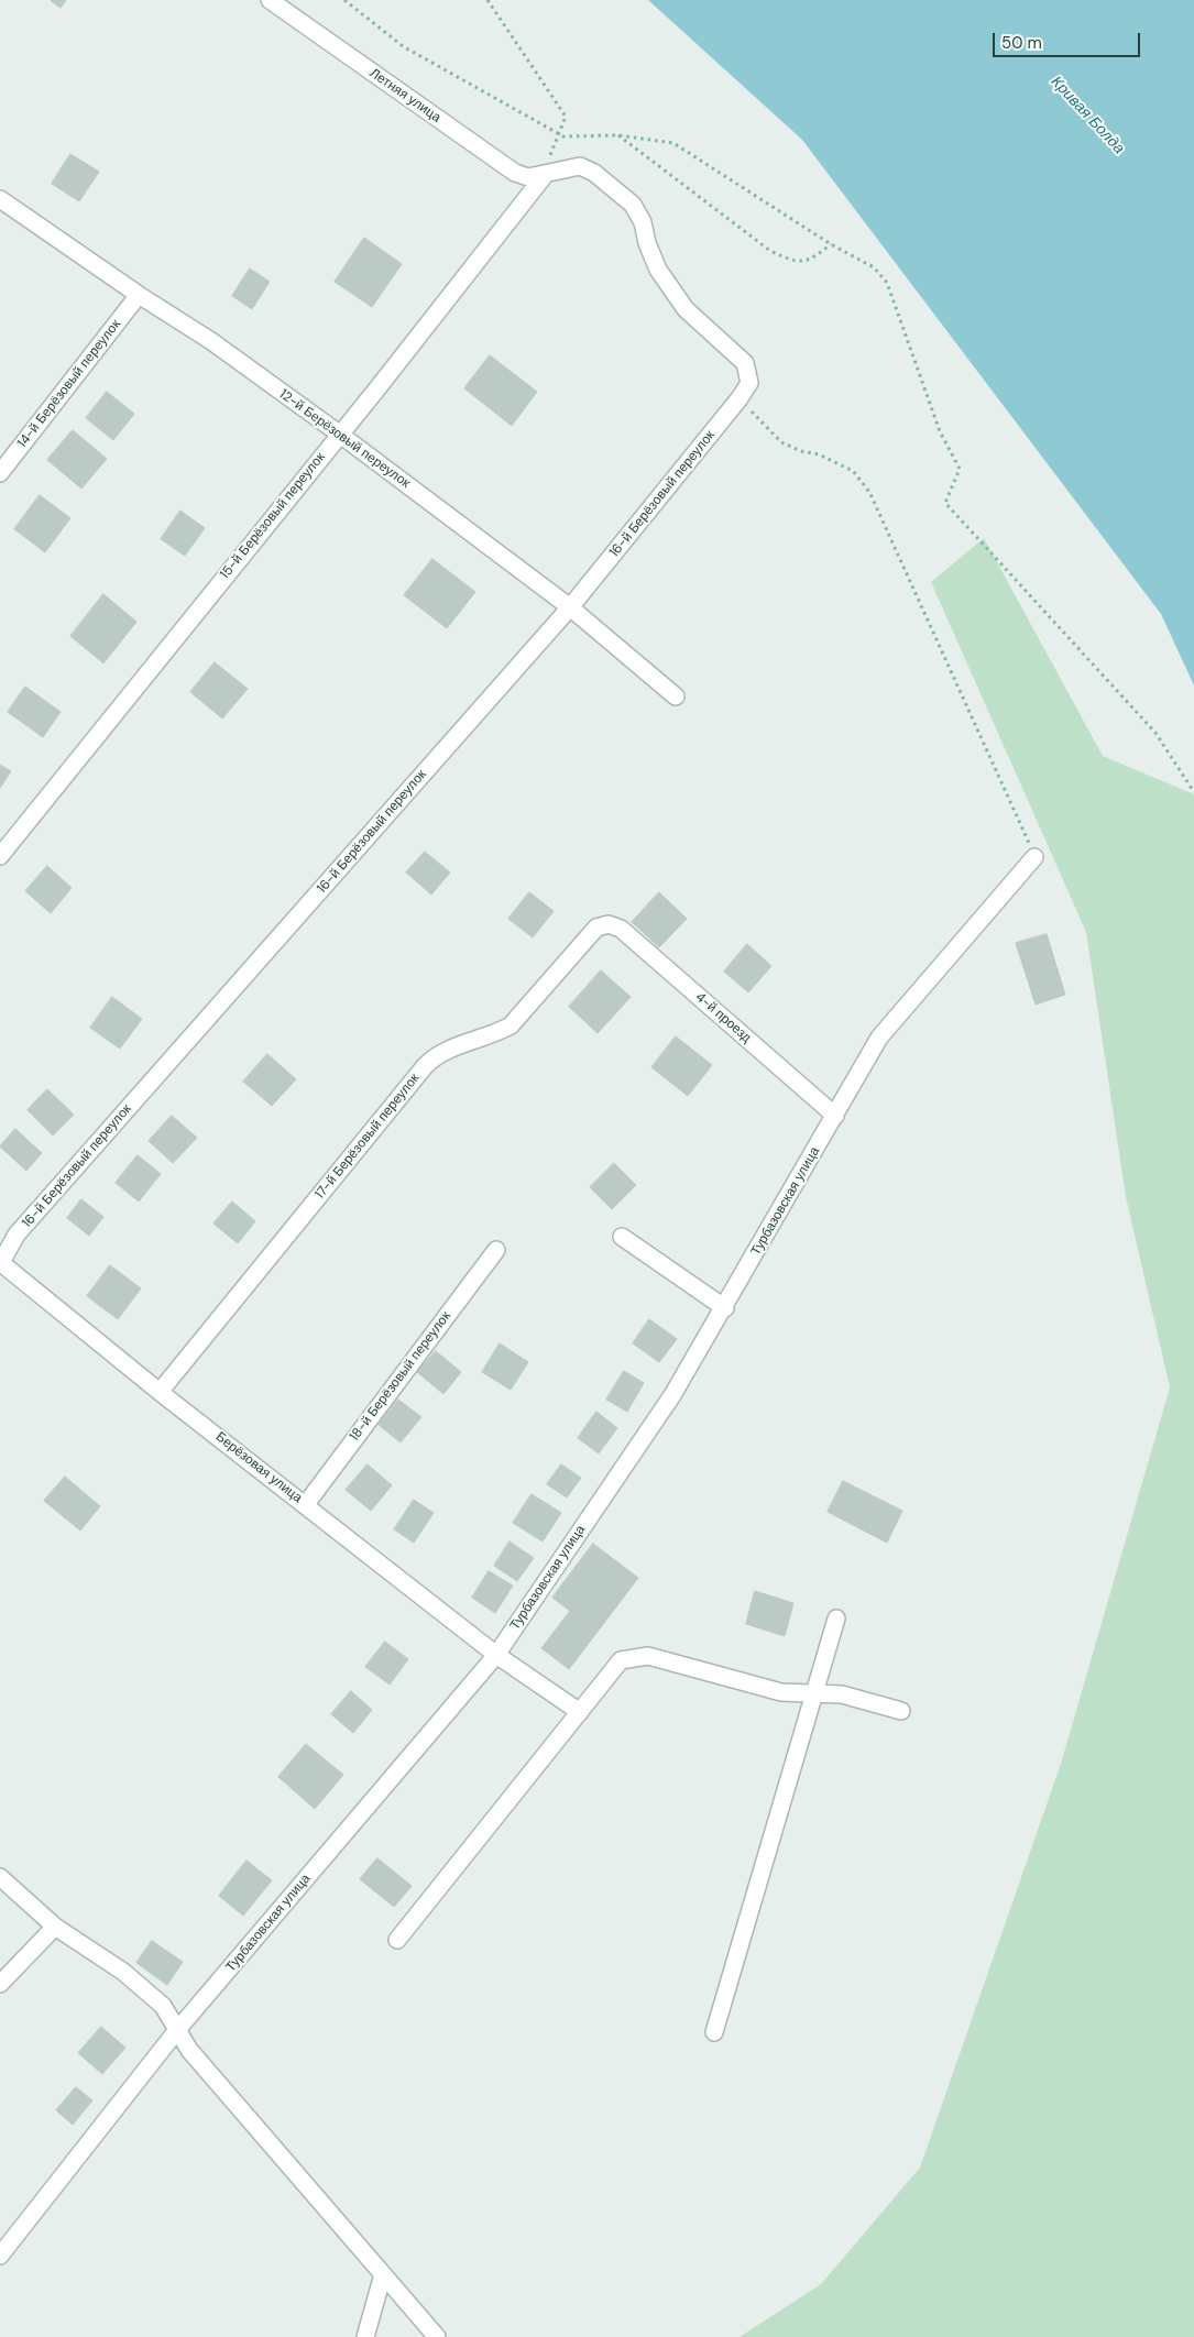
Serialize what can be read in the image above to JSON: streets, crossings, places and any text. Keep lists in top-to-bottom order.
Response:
{
  "streets": {
    "street": [
      "Летняя улица",
      "14-й Берёзовый переулок",
      "12-й Берёзовый переулок",
      "16-й Берёзовый переулок",
      "15-й Берёзовый переулок",
      "4-й проезд",
      "17-й Берёзовый переулок",
      "Турбазовская улица",
      "18-й Берёзовый переулок",
      "Берёзовая улица"
    ]
  },
  "crossings": [
    ["Летняя улица", "16-й Берёзовый переулок"],
    ["Летняя улица", "15-й Берёзовый переулок"],
    ["14-й Берёзовый переулок", "12-й Берёзовый переулок"],
    ["12-й Берёзовый переулок", "16-й Берёзовый переулок"],
    ["12-й Берёзовый переулок", "15-й Берёзовый переулок"],
    ["16-й Берёзовый переулок", "Берёзовая улица"],
    ["4-й проезд", "17-й Берёзовый переулок"],
    ["4-й проезд", "Турбазовская улица"],
    ["17-й Берёзовый переулок", "Берёзовая улица"],
    ["Турбазовская улица", "Берёзовая улица"],
    ["18-й Берёзовый переулок", "Берёзовая улица"]
  ],
  "water": ["Кривая Болда"],
  "scale_bar": "50 m"
}
